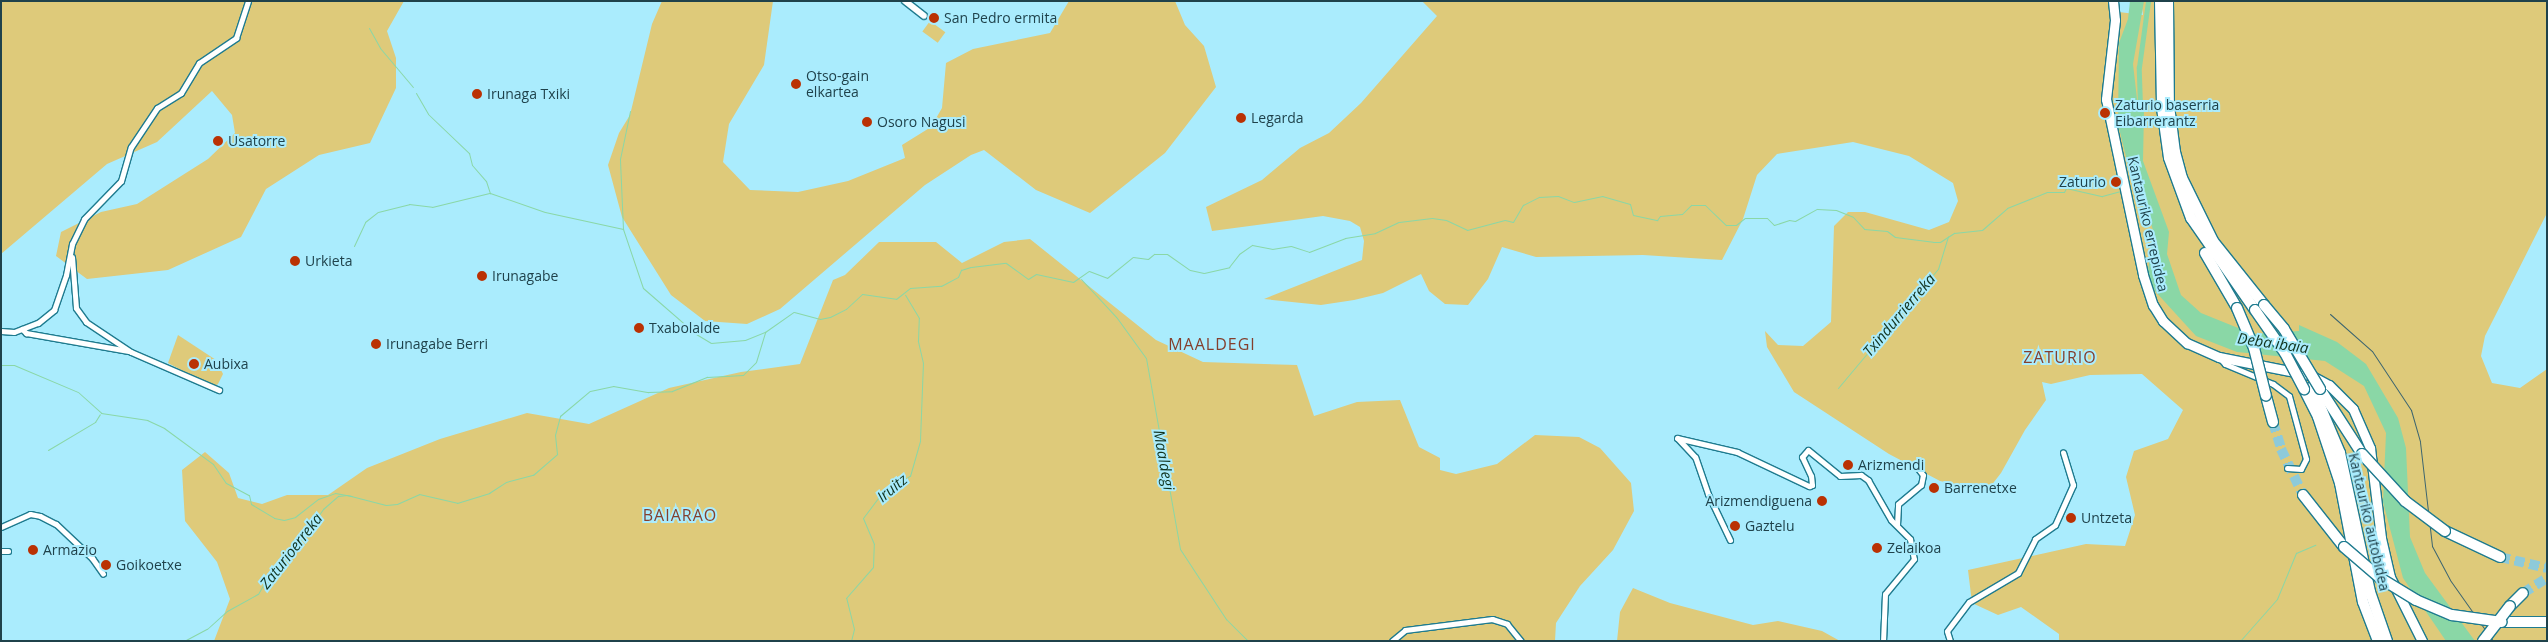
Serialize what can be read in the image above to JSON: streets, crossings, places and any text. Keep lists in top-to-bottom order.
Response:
{
  "streets": {
    "highway": ["Kantauriko errepidea", "Kantauriko autobidea"]
  },
  "districts": ["MAALDEGI", "ZATURIO", "BAIARAO"],
  "water": [
    "Txindurrierreka",
    "Deba ibaia",
    "Maaldegi",
    "Iruitz",
    "Zaturioerreka"
  ],
  "places": [
    "San Pedro ermita",
    "Otso-gain elkartea",
    "Irunaga Txiki",
    "Zaturio baserria Eibarrerantz",
    "Legarda",
    "Osoro Nagusi",
    "Usatorre",
    "Zaturio",
    "Urkieta",
    "Irunagabe",
    "Txabolalde",
    "Irunagabe Berri",
    "Aubixa",
    "Arizmendi",
    "Barrenetxe",
    "Arizmendiguena",
    "Untzeta",
    "Gaztelu",
    "Zelaikoa",
    "Armazio",
    "Goikoetxe"
  ]
}
